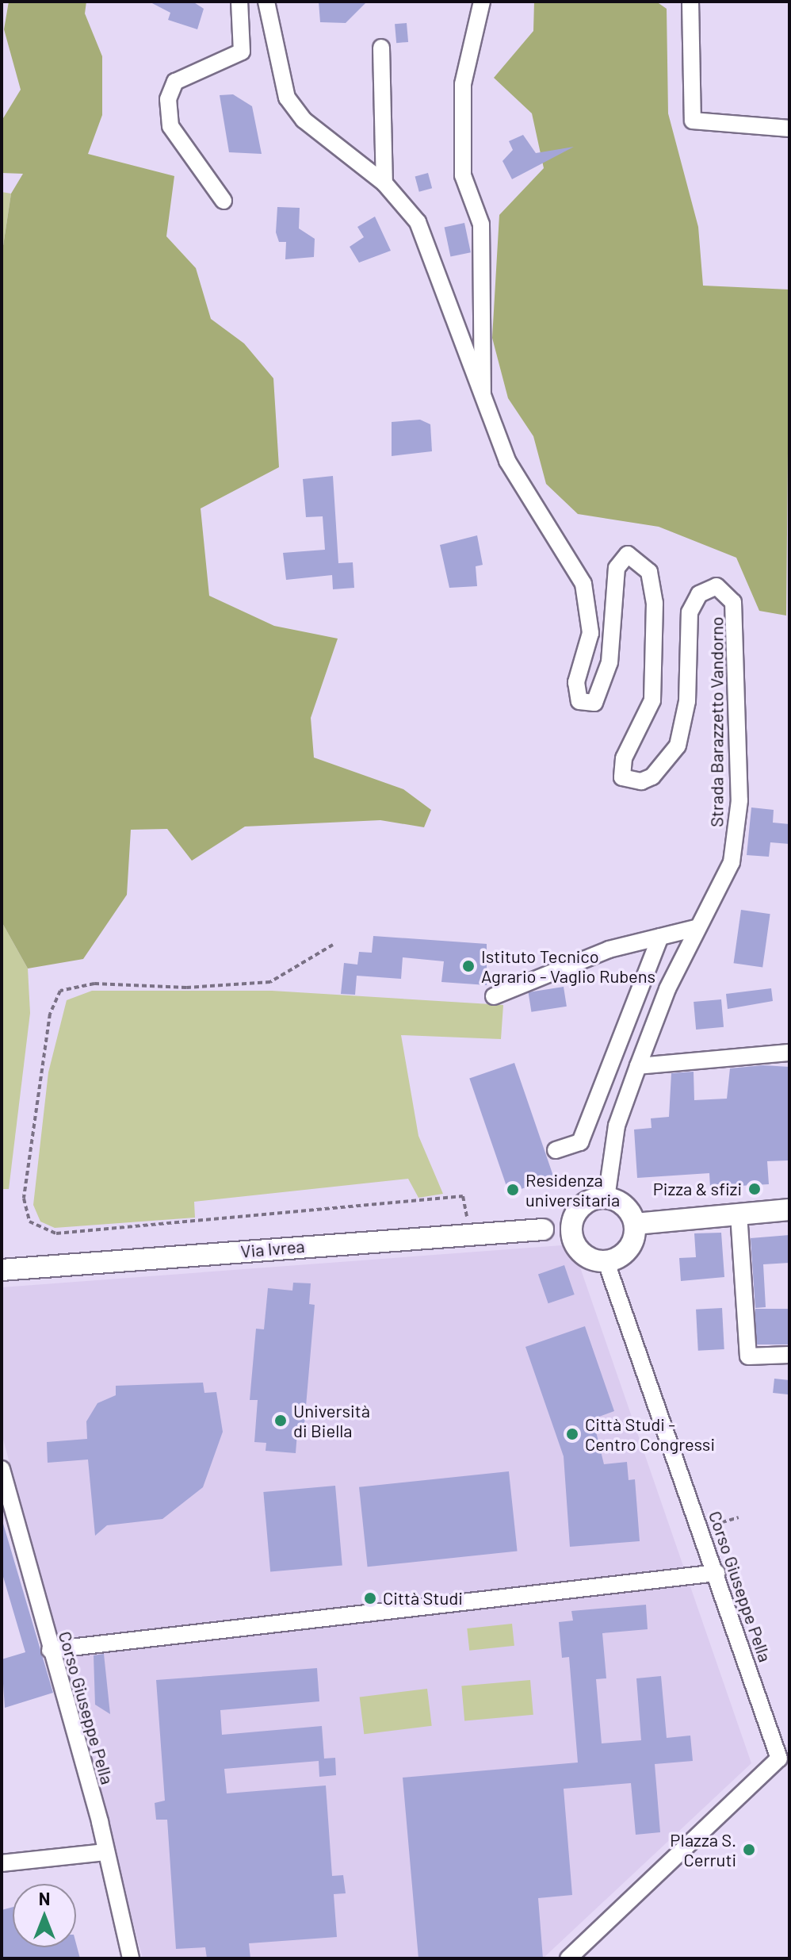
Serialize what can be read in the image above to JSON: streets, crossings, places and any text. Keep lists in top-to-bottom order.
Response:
{
  "streets": {
    "main road": ["Via Ivrea"],
    "street": ["Strada Barazzetto Vandorno", "Corso Giuseppe Pella"]
  },
  "crossings": [
    ["Strada Barazzetto Vandorno", "Via Ivrea"],
    ["Strada Barazzetto Vandorno", "Corso Giuseppe Pella"],
    ["Via Ivrea", "Corso Giuseppe Pella"]
  ],
  "places": [
    "Istituto Tecnico Agrario - Vaglio Rubens",
    "Pizza & sfizi",
    "Residenza universitaria",
    "Università di Biella",
    "Città Studi - Centro Congressi",
    "Città Studi",
    "PIazza S. Cerruti"
  ],
  "north": "top"
}
